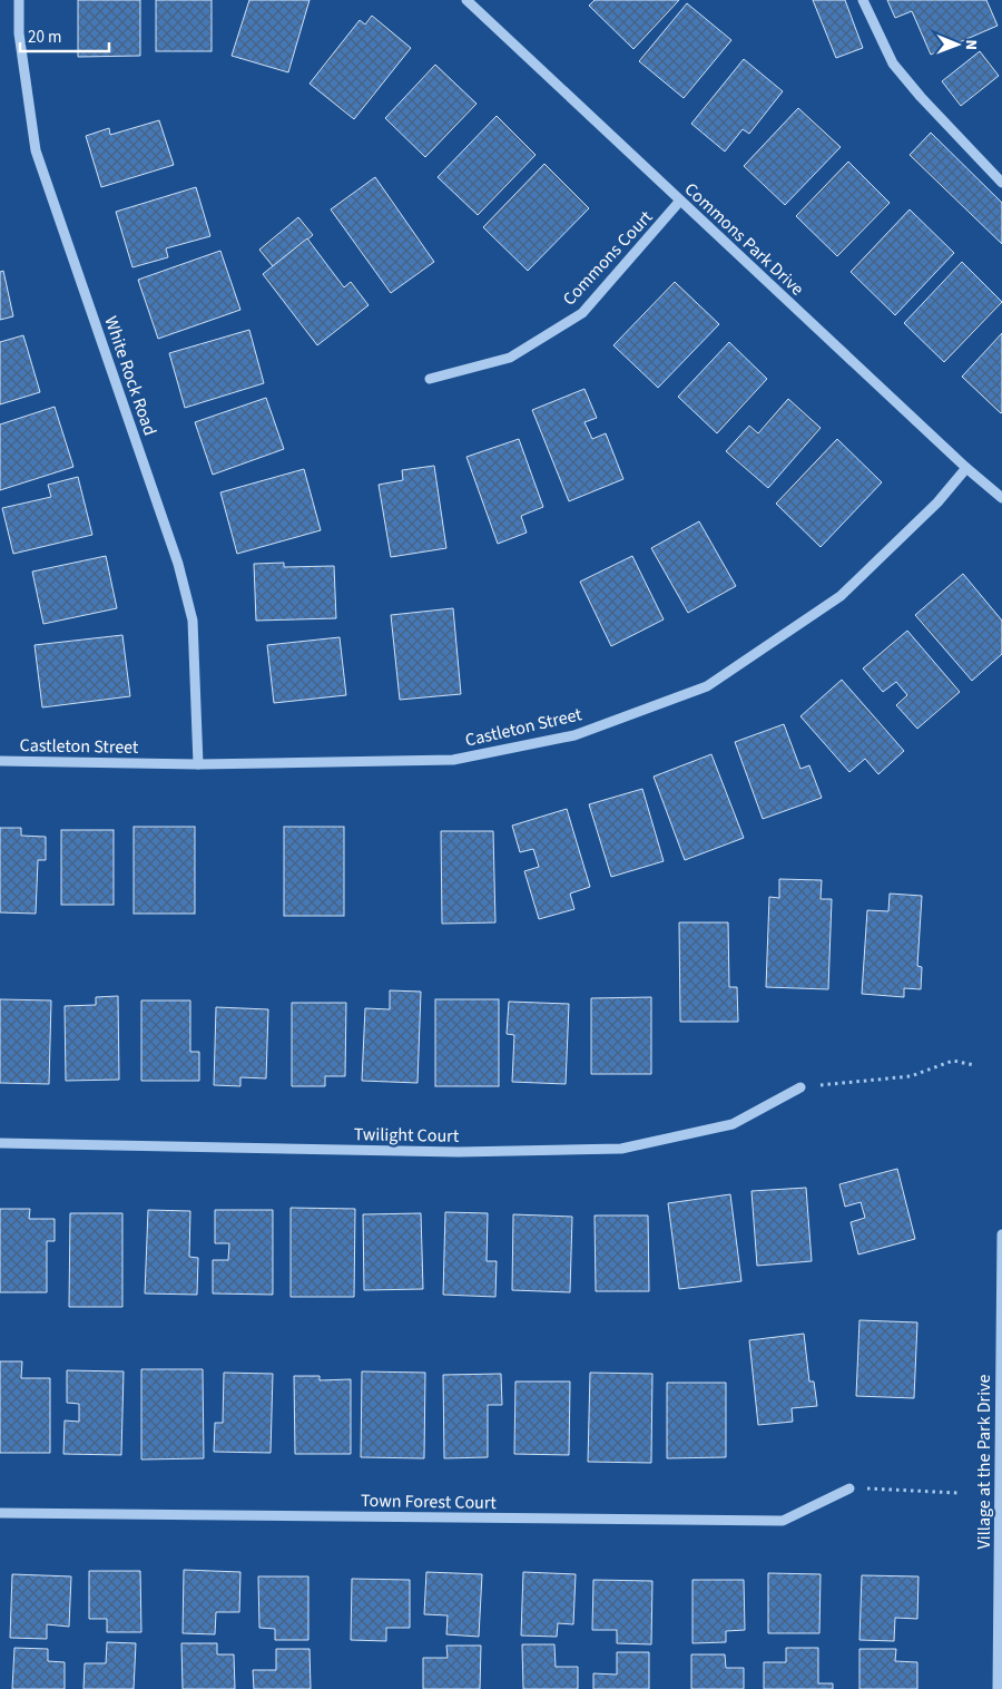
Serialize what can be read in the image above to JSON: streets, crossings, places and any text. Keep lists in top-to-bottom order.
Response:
{
  "streets": {
    "street": [
      "Commons Park Drive",
      "Commons Court",
      "White Rock Road",
      "Castleton Street",
      "Twilight Court",
      "Village at the Park Drive",
      "Town Forest Court"
    ]
  },
  "crossings": [
    ["Commons Park Drive", "Commons Court"],
    ["Commons Park Drive", "Castleton Street"],
    ["White Rock Road", "Castleton Street"]
  ],
  "scale_bar": "20 m",
  "north": "right"
}
